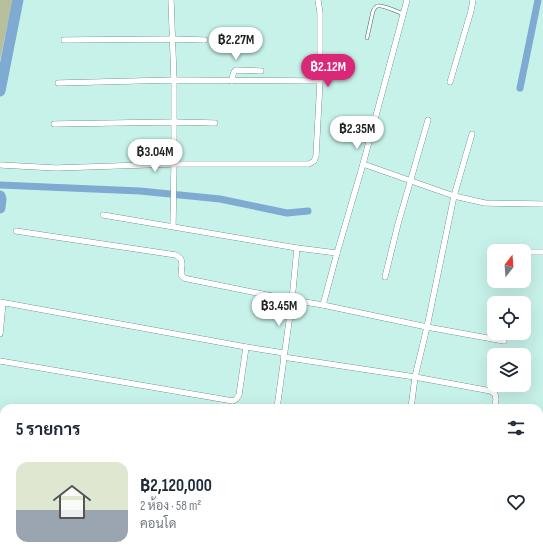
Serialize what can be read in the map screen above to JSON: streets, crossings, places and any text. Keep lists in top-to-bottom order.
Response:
{
  "north": "top",
  "page": {
    "price": [
      "฿2.27M",
      "฿2.12M",
      "฿2.35M",
      "฿3.04M",
      "฿3.45M"
    ],
    "heading": "5 รายการ",
    "list": [
      {
        "name": "฿2,120,000",
        "note": "2 ห้อง · 58 m² · คอนโด"
      }
    ]
  }
}
